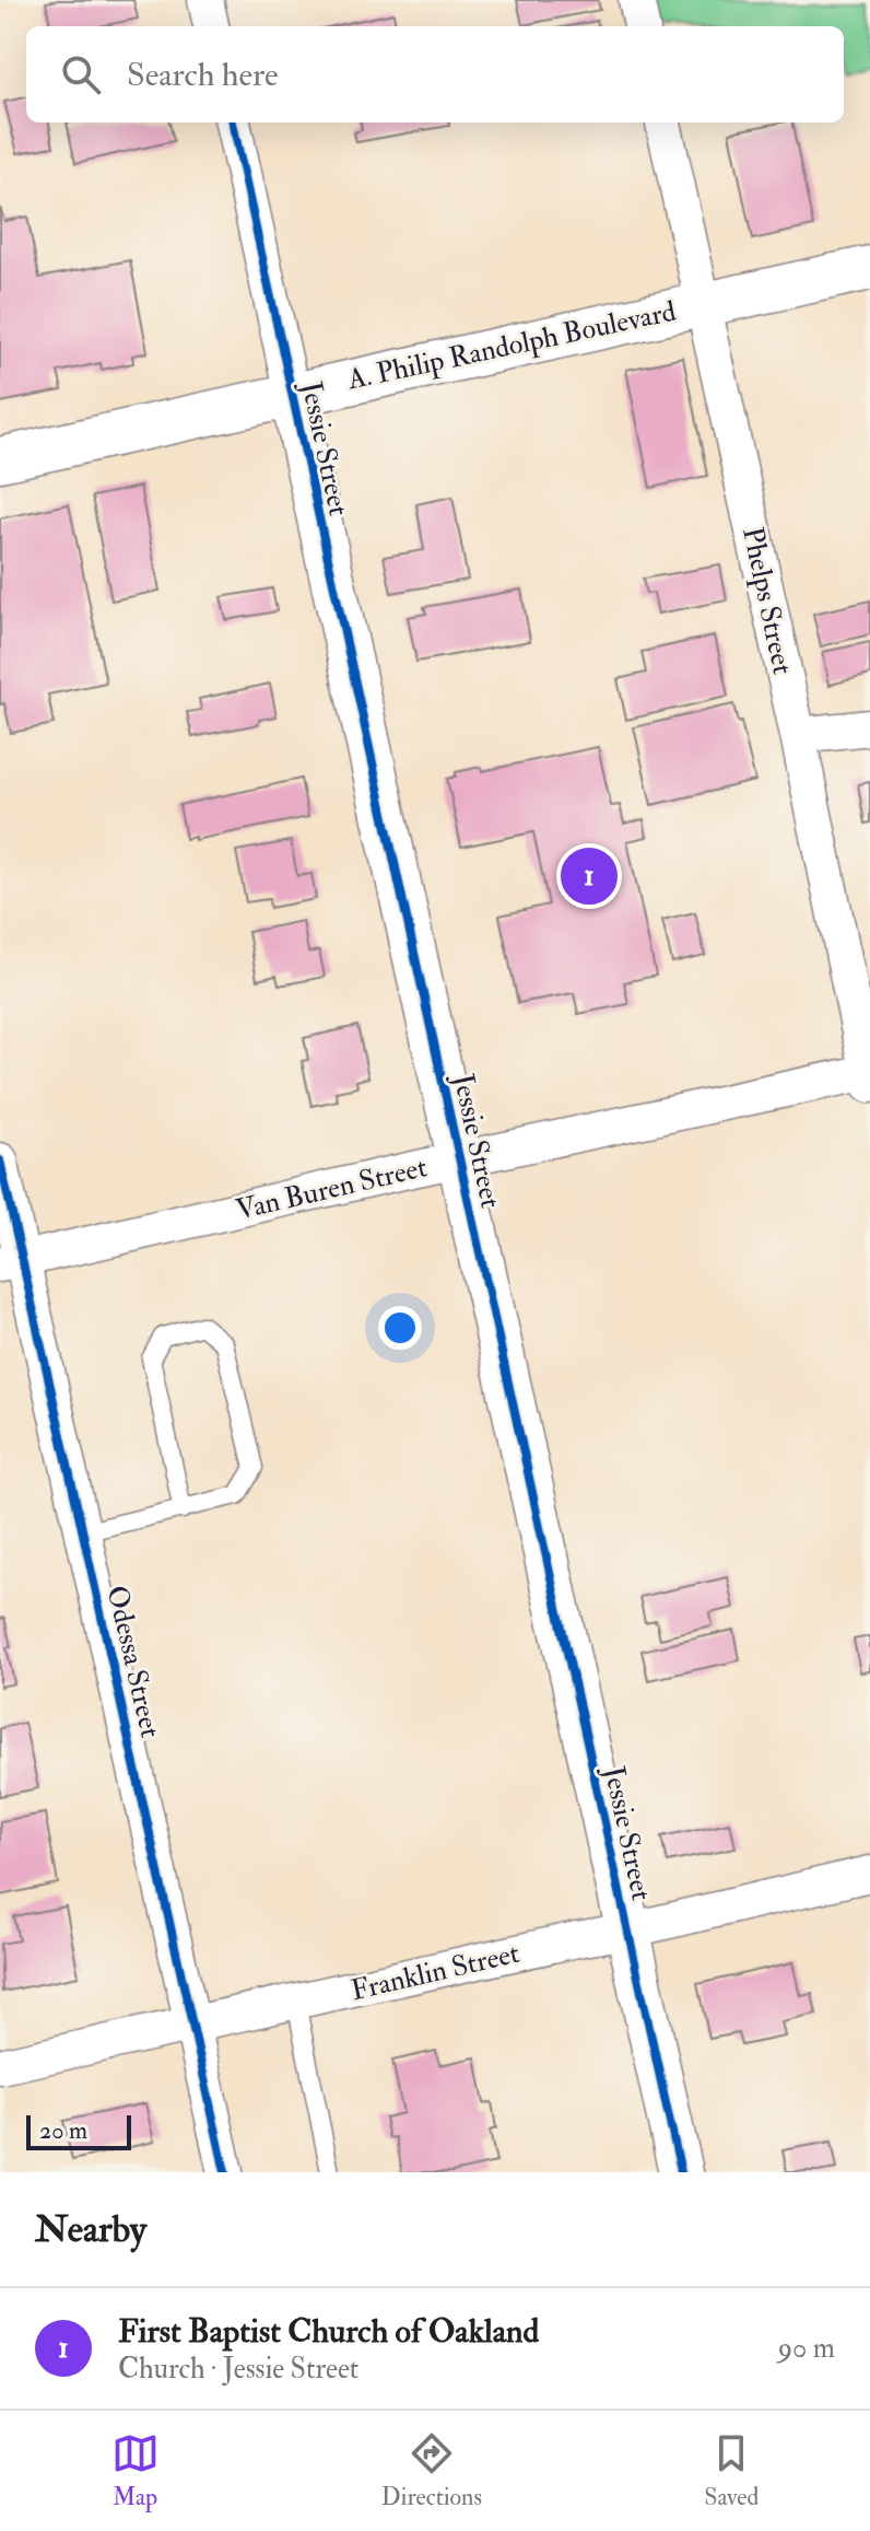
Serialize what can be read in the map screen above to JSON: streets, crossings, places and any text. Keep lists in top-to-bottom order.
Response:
{
  "streets": {
    "street": [
      "A. Philip Randolph Boulevard",
      "Jessie Street",
      "Phelps Street",
      "Van Buren Street",
      "Odessa Street",
      "Franklin Street"
    ]
  },
  "crossings": [
    ["A. Philip Randolph Boulevard", "Jessie Street"],
    ["A. Philip Randolph Boulevard", "Phelps Street"],
    ["Jessie Street", "Van Buren Street"],
    ["Jessie Street", "Franklin Street"],
    ["Phelps Street", "Van Buren Street"],
    ["Van Buren Street", "Odessa Street"],
    ["Odessa Street", "Franklin Street"]
  ],
  "scale_bar": "20 m",
  "page": {
    "search": "Search here",
    "pins": "1",
    "scale": "20 m",
    "heading": "Nearby",
    "list": [
      {
        "mark": "1",
        "name": "First Baptist Church of Oakland",
        "note": "Church · Jessie Street",
        "value": "90 m"
      }
    ],
    "nav": ["Map", "Directions", "Saved"]
  }
}
